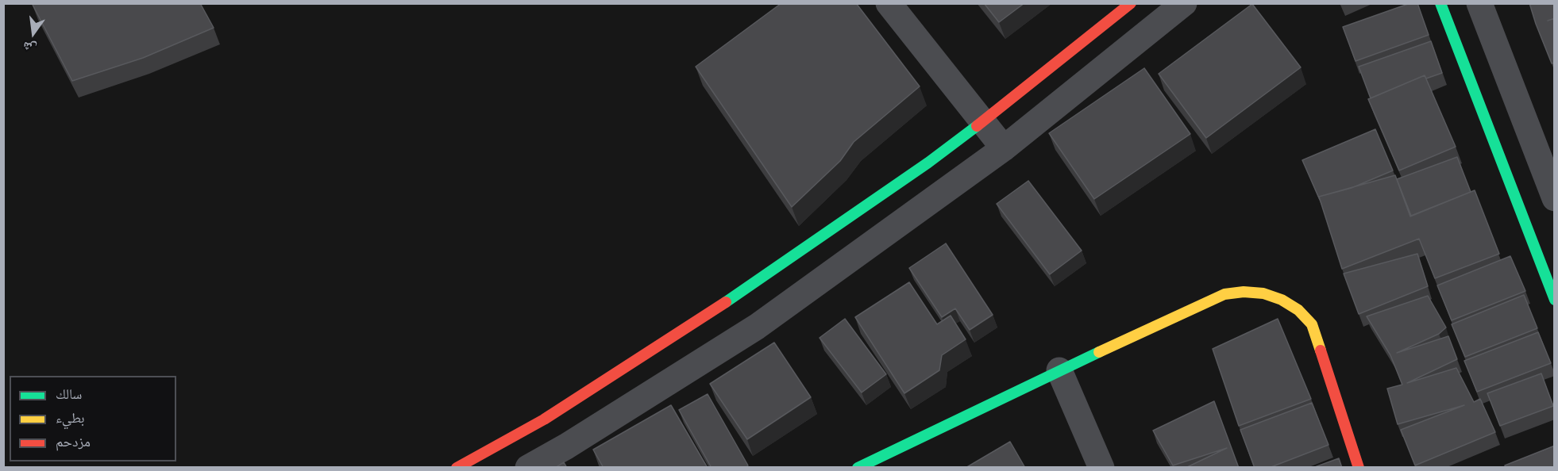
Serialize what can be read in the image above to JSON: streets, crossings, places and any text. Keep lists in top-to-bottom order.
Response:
{
  "legend": ["سالك", "بطيء", "مزدحم"],
  "north": "bottom"
}
